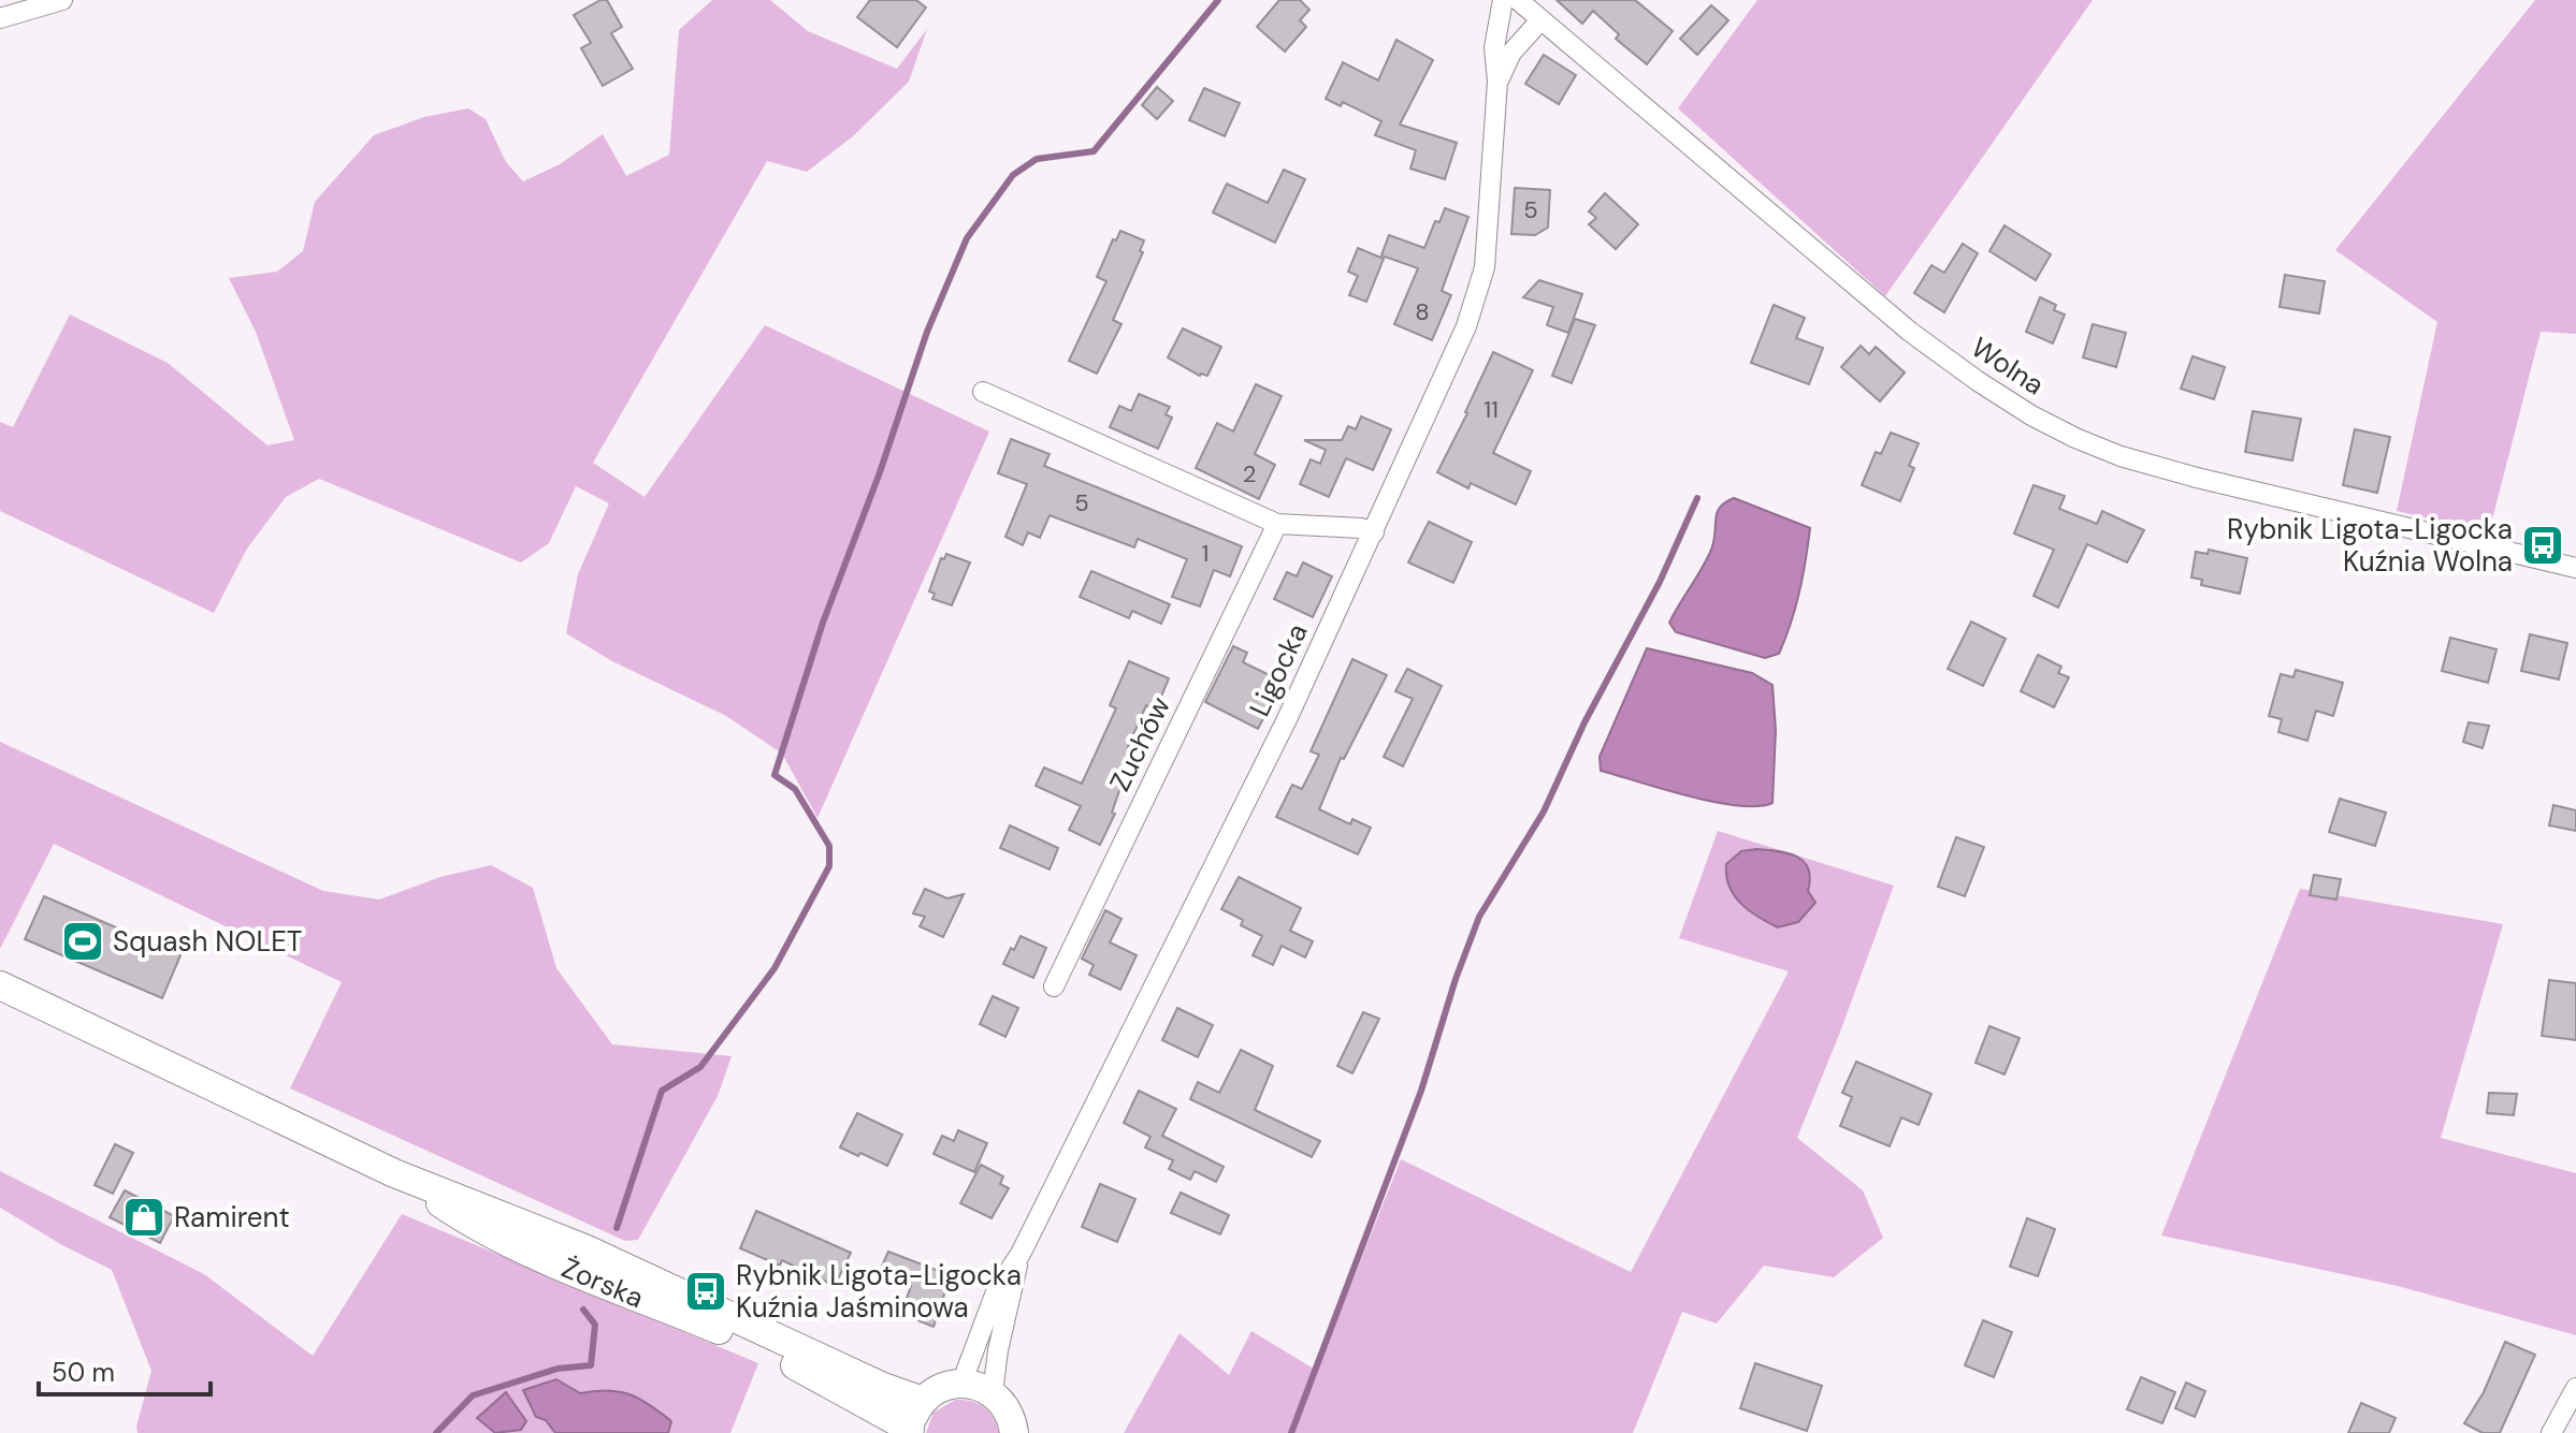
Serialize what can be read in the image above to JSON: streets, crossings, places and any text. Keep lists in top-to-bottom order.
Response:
{
  "streets": {
    "main road": ["Żorska"],
    "street": ["Wolna", "Ligocka", "Zuchów"]
  },
  "crossings": [
    ["Wolna", "Ligocka"]
  ],
  "places": {
    "bus stop": ["Rybnik Ligota-Ligocka Kuźnia Wolna", "Rybnik Ligota-Ligocka Kuźnia Jaśminowa"],
    "sports": ["Squash NOLET"],
    "shop": ["Ramirent"]
  },
  "house_numbers": [
    "5",
    "8",
    "11",
    "2",
    "5",
    "1"
  ],
  "scale_bar": "50 m"
}
